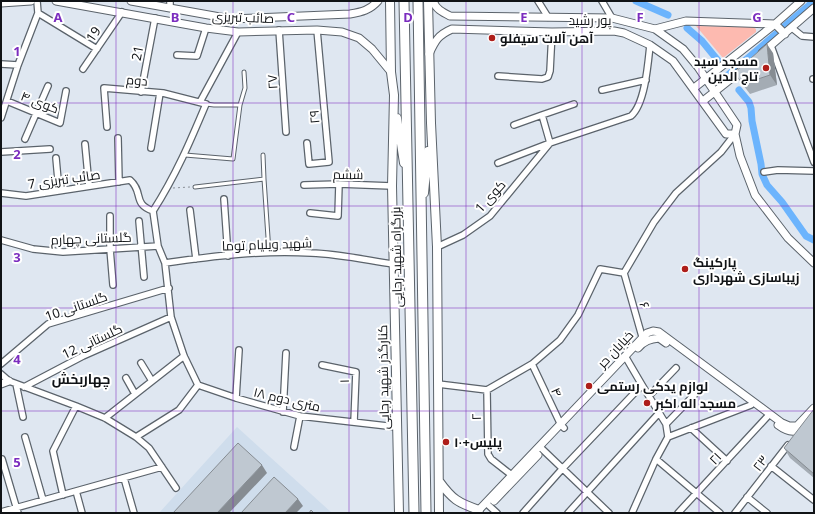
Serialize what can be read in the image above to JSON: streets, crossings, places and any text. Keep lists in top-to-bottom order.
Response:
{
  "streets": {
    "highway": ["بزرگراه شهید رجایی"],
    "main road": ["کنارگذر شهید رجایی"],
    "street": [
      "صائب تبریزی",
      "پور رشید",
      "19",
      "21",
      "دوم",
      "۲۷",
      "کوی ۴",
      "۲۹",
      "ششم",
      "صائب تبریزی 7",
      "کوی 1",
      "گلستانی چهارم",
      "شهید ویلیام توما",
      "۶",
      "گلستانی 10",
      "گلستانی 12",
      "خیابان حر",
      "۱",
      "۴",
      "۱۸ متری دوم",
      "۲",
      "۲۱",
      "۲۳"
    ]
  },
  "crossings": [
    ["صائب تبریزی", "19"],
    ["صائب تبریزی", "21"],
    ["صائب تبریزی", "۲۷"],
    ["صائب تبریزی", "۲۹"],
    ["صائب تبریزی", "کنارگذر شهید رجایی"],
    ["21", "دوم"],
    ["ششم", "کنارگذر شهید رجایی"],
    ["شهید ویلیام توما", "کنارگذر شهید رجایی"],
    ["۶", "خیابان حر"],
    ["خیابان حر", "۴"],
    ["خیابان حر", "۲"],
    ["خیابان حر", "۲۱"],
    ["خیابان حر", "۲۳"],
    ["کنارگذر شهید رجایی", "۱۸ متری دوم"],
    ["۱", "۱۸ متری دوم"]
  ],
  "districts": ["چهاربخش"],
  "places": [
    "آهن آلات سیفلو",
    "مسجد سید تاج الدین",
    "پارکینگ زیباسازی شهرداری",
    "لوازم یدکی رستمی",
    "مسجد اله اکبر",
    "پلیس+١٠"
  ],
  "grid": {
    "columns": [
      "A",
      "B",
      "C",
      "D",
      "E",
      "F",
      "G"
    ],
    "rows": [
      "1",
      "2",
      "3",
      "4",
      "5"
    ]
  }
}
